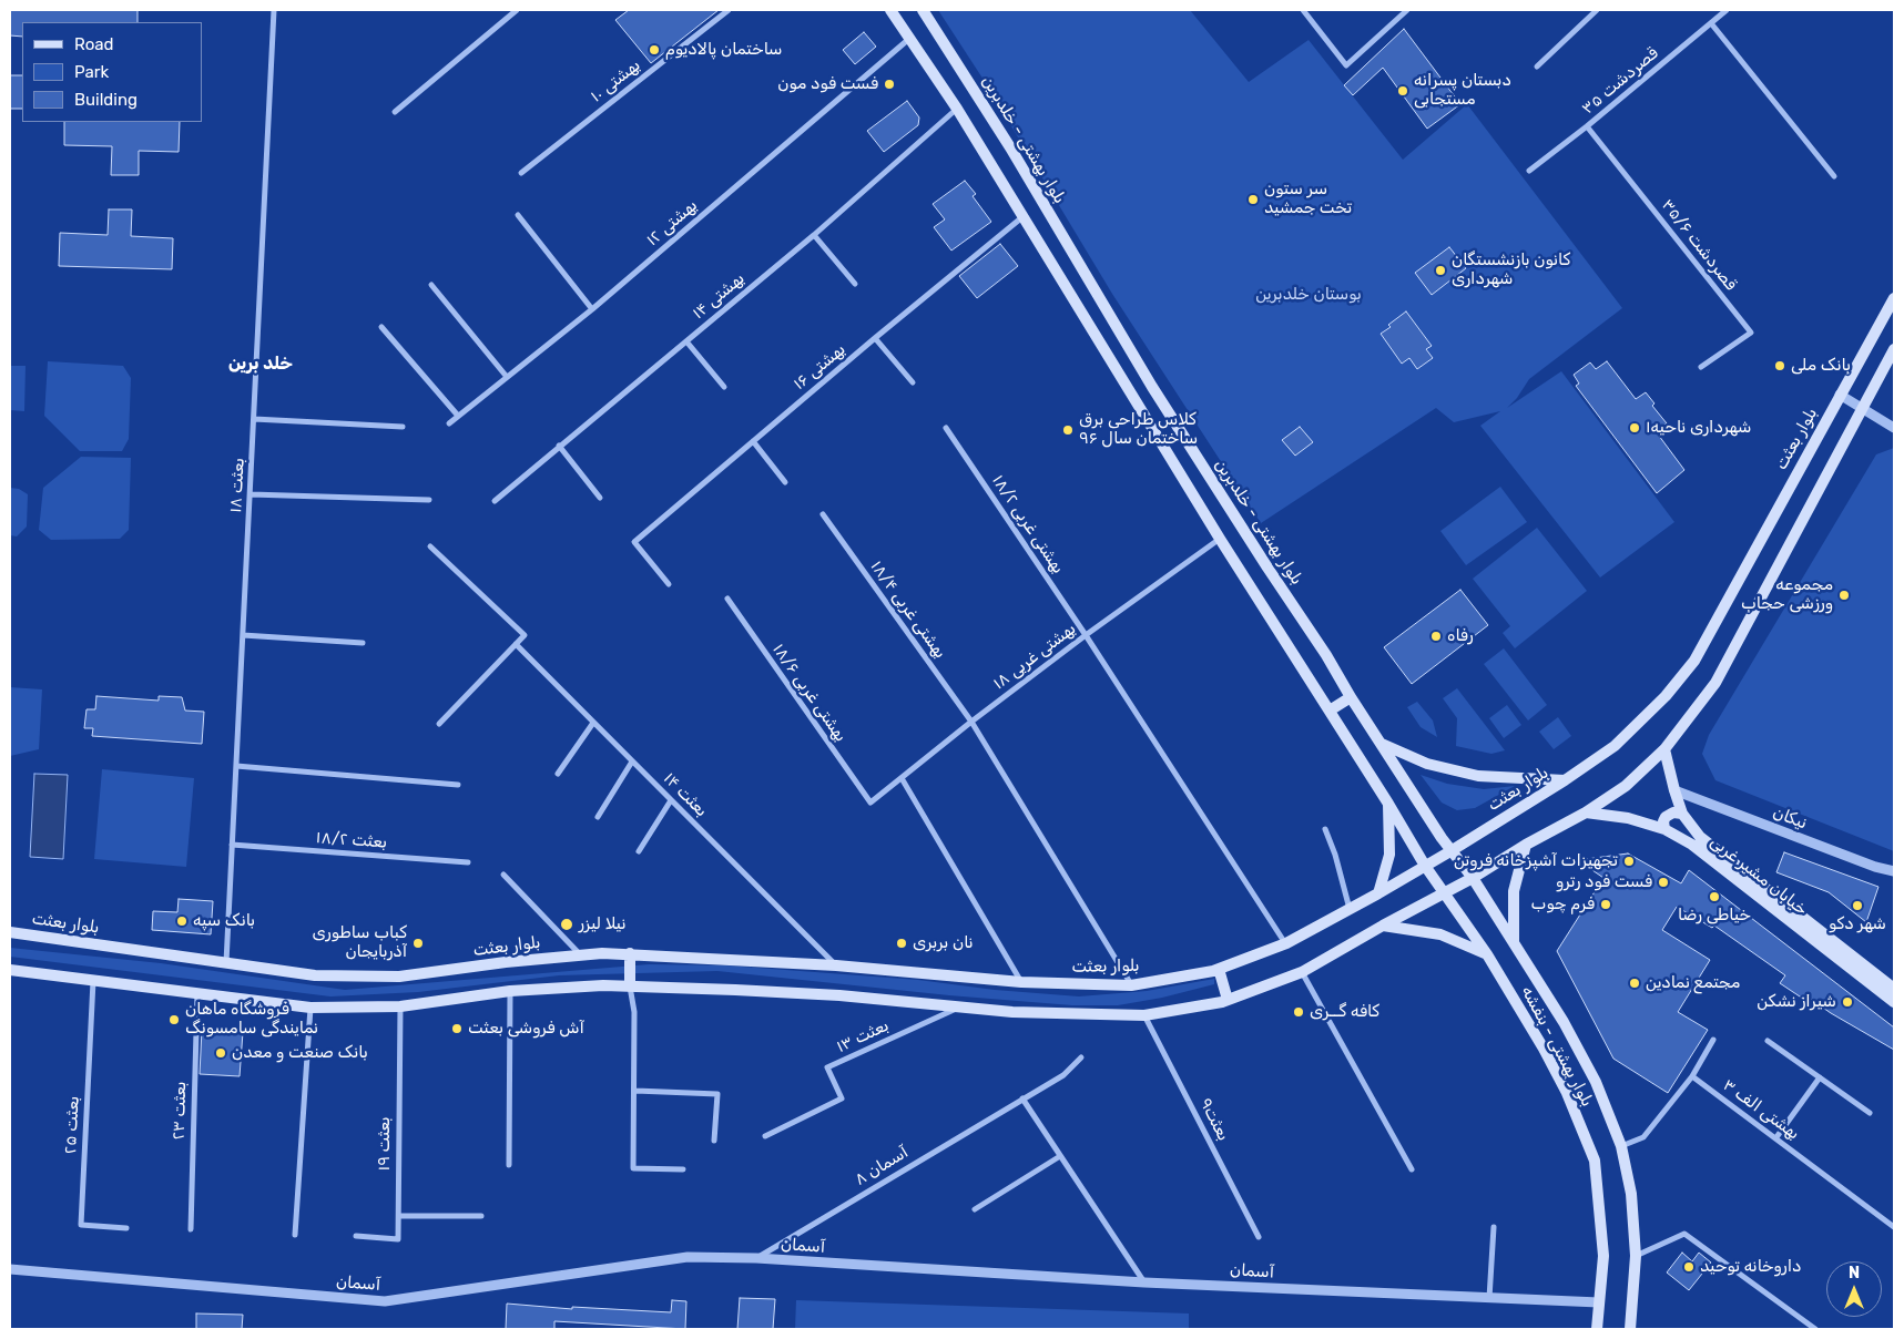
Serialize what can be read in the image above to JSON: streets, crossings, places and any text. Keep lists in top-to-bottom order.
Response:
{
  "streets": {
    "main road": [
      "بلوار بهشتی - خلدبرین",
      "بلوار بعثت",
      "خیابان مشیر غربی",
      "بلوار بهشتی - بنفشه"
    ],
    "street": [
      "۱۰ بهشتی",
      "قصردشت ۳۵",
      "۱۲ بهشتی",
      "قصردشت ۳۵/۶",
      "۱۴ بهشتی",
      "۱۶ بهشتی",
      "بعثت ۱۸",
      "بهشتی غربی ۱۸/۲",
      "بهشتی غربی ۱۸/۴",
      "بهشتی غربی ۱۸",
      "بهشتی غربی ۱۸/۶",
      "بعثت ۱۴",
      "نیکان",
      "۱۸/۲ بعثت",
      "۱۳ بعثت",
      "بهشتی الف ۳",
      "۲۳ بعثت",
      "بعثت۹",
      "۲۵ بعثت",
      "بعثت ۱۹",
      "۸ آسمان",
      "آسمان"
    ]
  },
  "crossings": [
    ["قصردشت ۳۵", "قصردشت ۳۵/۶"],
    ["بلوار بهشتی - خلدبرین", "بلوار بعثت"],
    ["بلوار بهشتی - خلدبرین", "بلوار بهشتی - بنفشه"],
    ["بلوار بعثت", "بعثت ۱۸"],
    ["بلوار بعثت", "بهشتی غربی ۱۸/۲"],
    ["بلوار بعثت", "بهشتی غربی ۱۸/۴"],
    ["بلوار بعثت", "بعثت ۱۴"],
    ["بلوار بعثت", "بلوار بهشتی - بنفشه"],
    ["بعثت ۱۸", "۱۸/۲ بعثت"],
    ["بهشتی غربی ۱۸/۲", "بهشتی غربی ۱۸"],
    ["بهشتی غربی ۱۸/۴", "بهشتی غربی ۱۸"],
    ["بهشتی غربی ۱۸", "بهشتی غربی ۱۸/۶"],
    ["نیکان", "خیابان مشیر غربی"],
    ["بلوار بهشتی - بنفشه", "آسمان"],
    ["۸ آسمان", "آسمان"]
  ],
  "districts": ["خلد برین"],
  "parks": ["بوستان خلدبرین"],
  "places": [
    "ساختمان پالادیوم",
    "فست فود مون",
    "دبستان پسرانه مستجابی",
    "سر ستون تخت جمشید",
    "کانون بازنشستگان شهرداری",
    "بانک ملی",
    "شهرداری ناحیه۱",
    "کلاس طراحی برق ساختمان سال ۹۶",
    "مجموعه ورزشی حجاب",
    "رفاه",
    "تجهيزات آشپزخانه فروتن",
    "فست فود رترو",
    "خیاطی رضا",
    "فرم چوب",
    "شهر دکو",
    "بانک سپه",
    "نیلا لیزر",
    "کباب ساطوری آذربایجان",
    "نان بربری",
    "مجتمع نمادین",
    "شیراز نشکن",
    "کافه گــری",
    "فروشگاه ماهان نمایندگی سامسونگ",
    "آش فروشی بعثت",
    "بانک صنعت و معدن",
    "داروخانه توحید"
  ],
  "legend": ["Road", "Park", "Building"],
  "north": "top"
}
